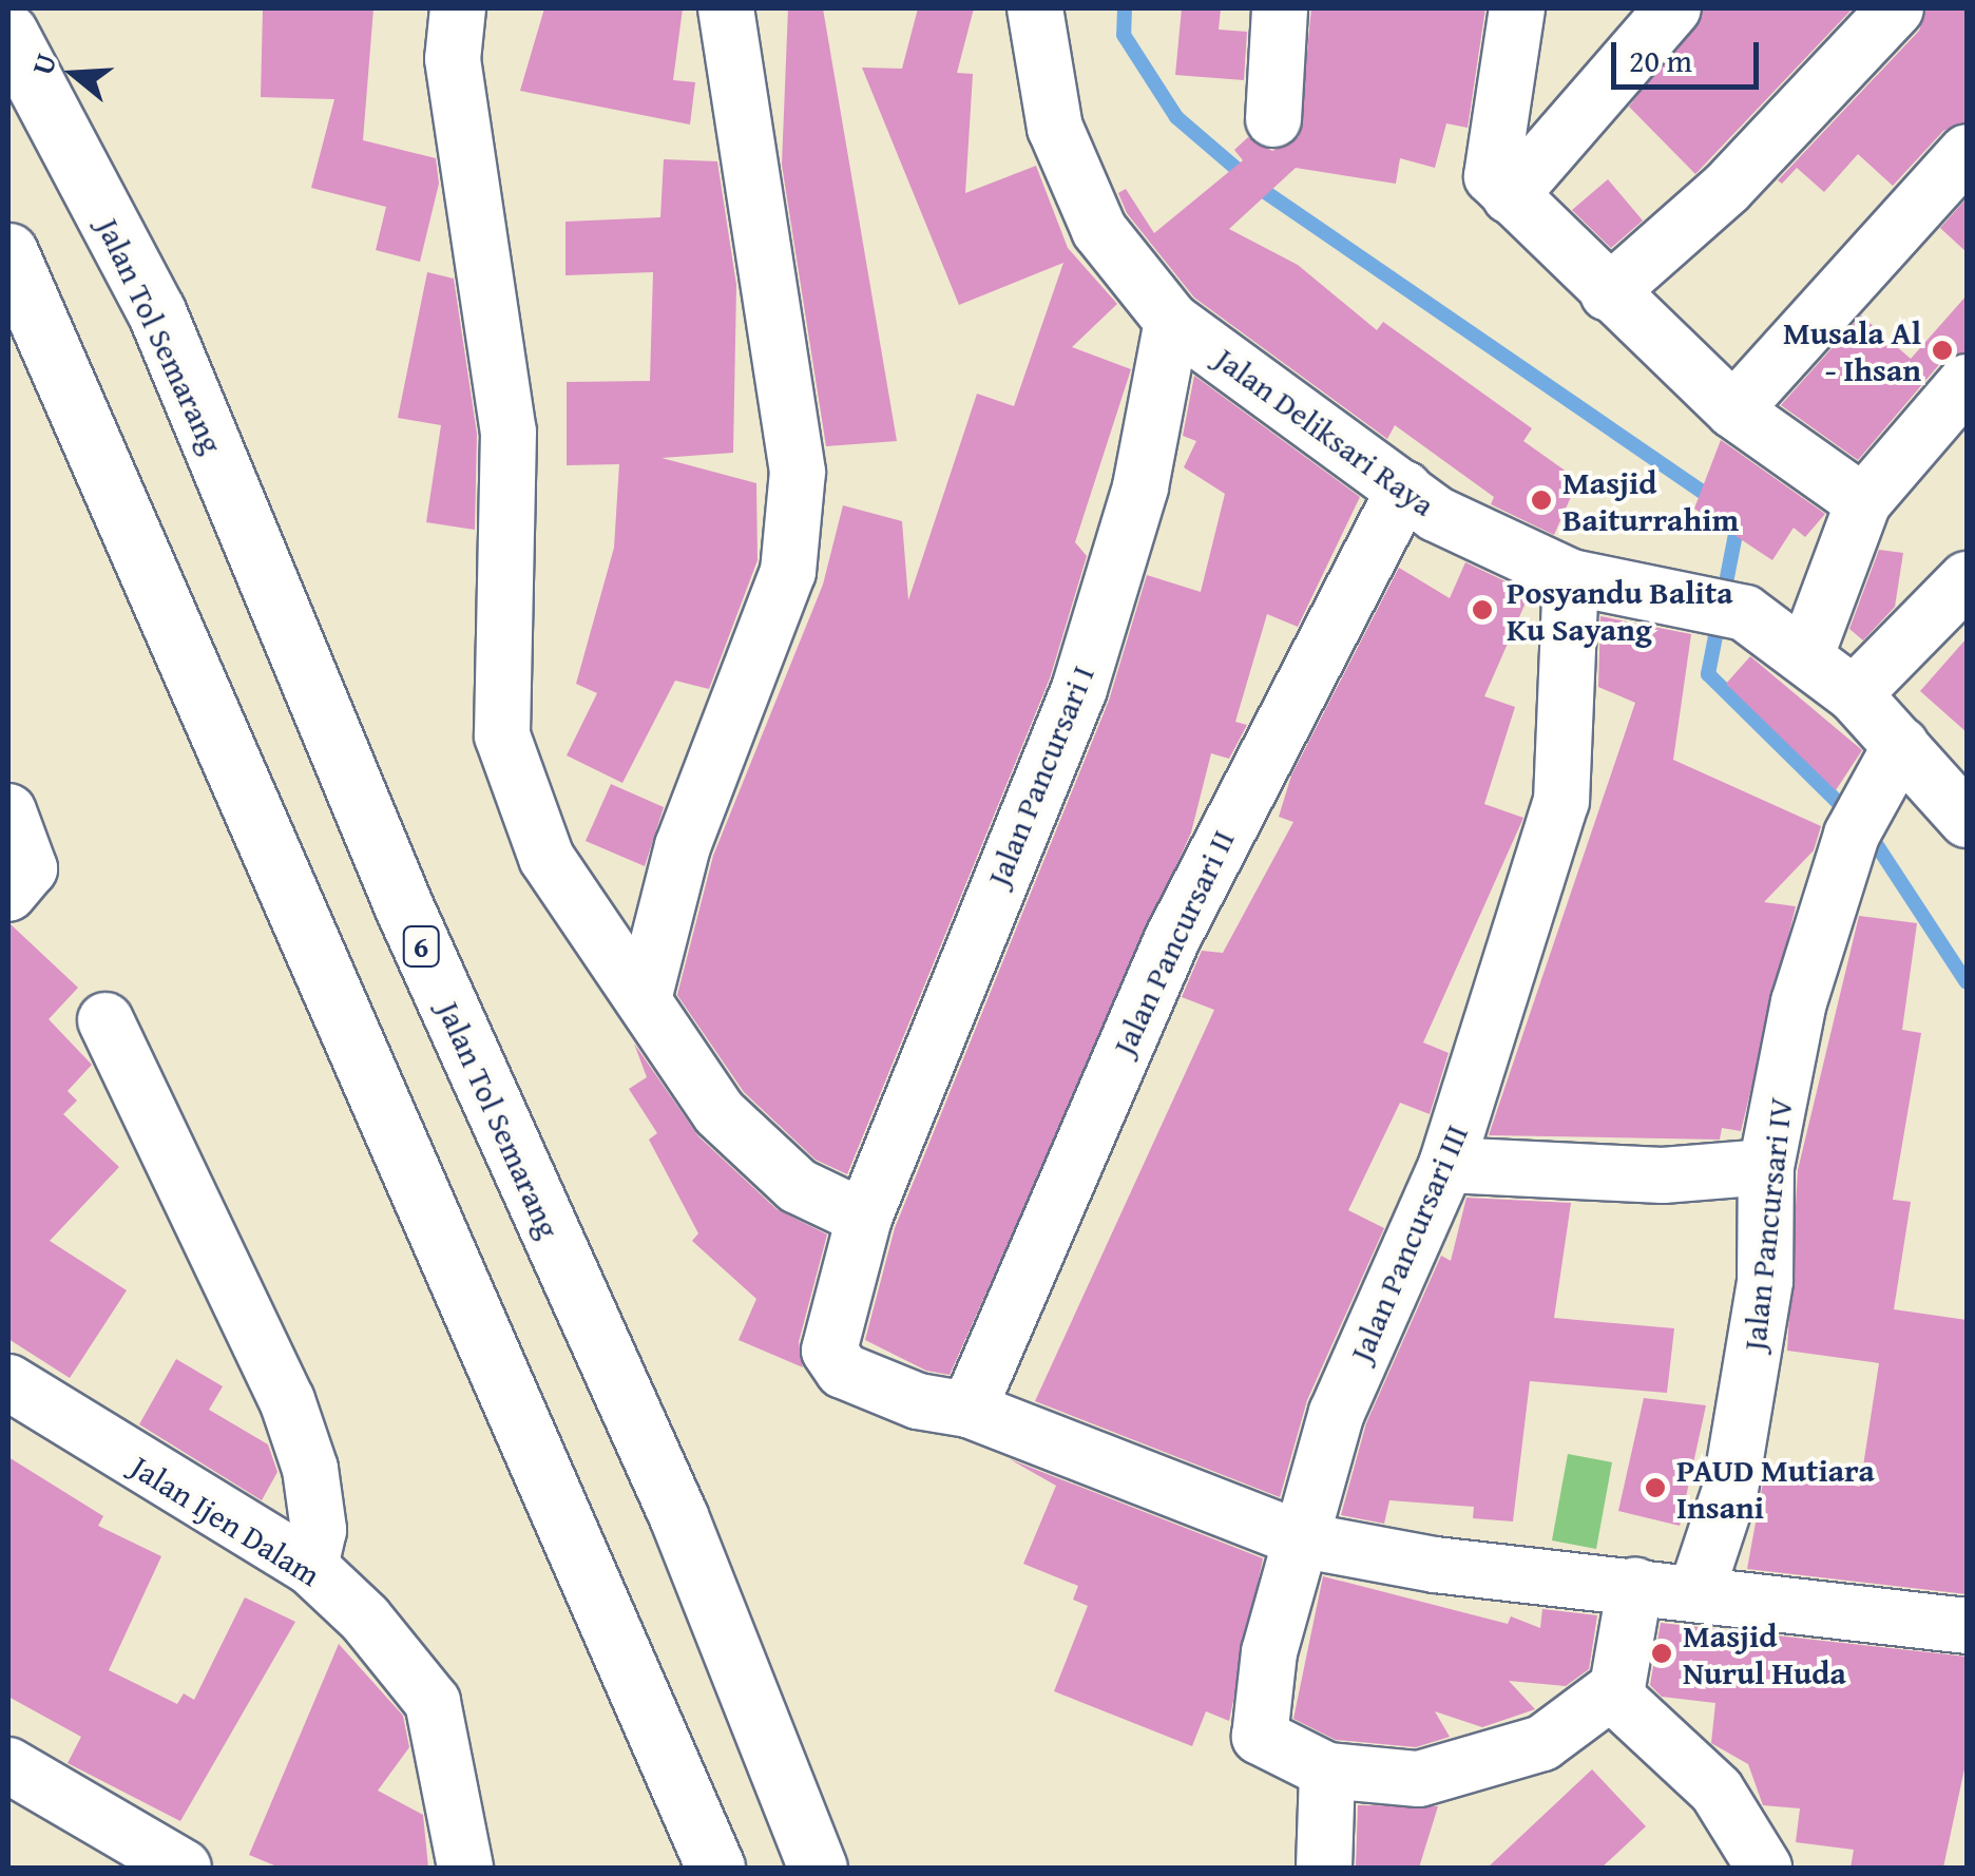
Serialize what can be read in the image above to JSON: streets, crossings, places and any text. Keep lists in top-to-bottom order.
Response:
{
  "streets": {
    "highway": ["Jalan Tol Semarang", "6"],
    "street": [
      "Jalan Deliksari Raya",
      "Jalan Pancursari I",
      "Jalan Pancursari II",
      "Jalan Pancursari IV",
      "Jalan Pancursari III",
      "Jalan Ijen Dalam"
    ]
  },
  "crossings": [
    ["Jalan Deliksari Raya", "Jalan Pancursari I"],
    ["Jalan Deliksari Raya", "Jalan Pancursari II"],
    ["Jalan Deliksari Raya", "Jalan Pancursari IV"],
    ["Jalan Deliksari Raya", "Jalan Pancursari III"],
    ["Jalan Pancursari I", "Jalan Pancursari II"],
    ["Jalan Pancursari I", "Jalan Pancursari IV"],
    ["Jalan Pancursari I", "Jalan Pancursari III"]
  ],
  "places": [
    "Musala Al - Ihsan",
    "Masjid Baiturrahim",
    "Posyandu Balita Ku Sayang",
    "PAUD Mutiara Insani",
    "Masjid Nurul Huda"
  ],
  "scale_bar": "20 m",
  "north": "left"
}
